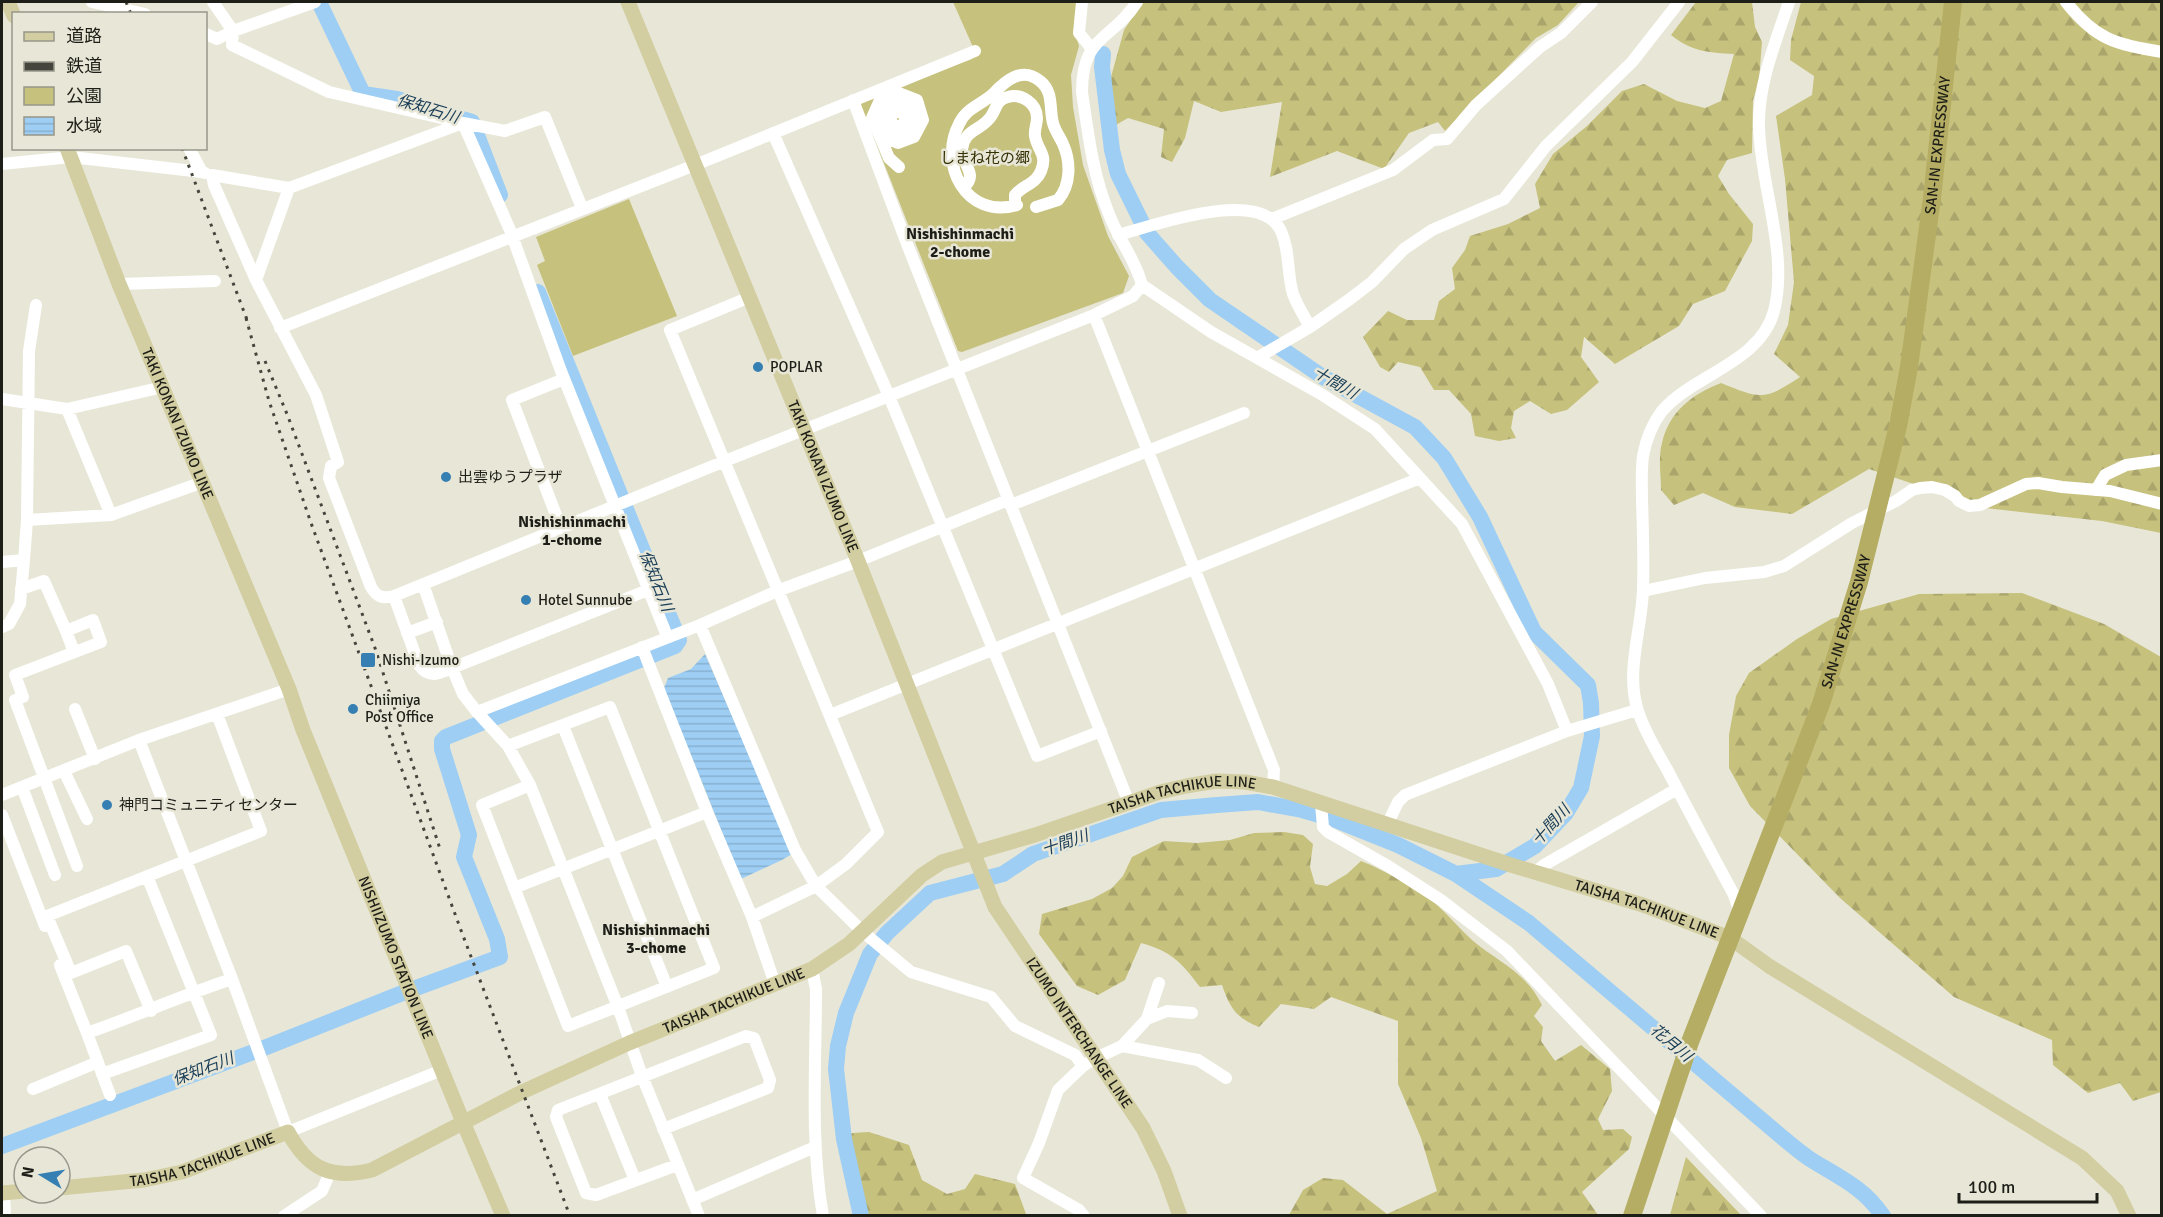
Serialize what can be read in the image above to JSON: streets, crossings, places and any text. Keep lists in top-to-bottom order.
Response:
{
  "streets": {
    "highway": ["SAN-IN EXPRESSWAY"],
    "main road": [
      "TAKI KONAN IZUMO LINE",
      "TAISHA TACHIKUE LINE",
      "NISHIIZUMO STATION LINE",
      "IZUMO INTERCHANGE LINE"
    ]
  },
  "crossings": [
    ["TAKI KONAN IZUMO LINE", "TAISHA TACHIKUE LINE"],
    ["TAKI KONAN IZUMO LINE", "NISHIIZUMO STATION LINE"],
    ["TAKI KONAN IZUMO LINE", "IZUMO INTERCHANGE LINE"],
    ["TAISHA TACHIKUE LINE", "NISHIIZUMO STATION LINE"],
    ["TAISHA TACHIKUE LINE", "IZUMO INTERCHANGE LINE"]
  ],
  "districts": ["Nishishinmachi 2-chome", "Nishishinmachi 1-chome", "Nishishinmachi 3-chome"],
  "water": ["保知石川", "十間川", "花月川"],
  "parks": ["しまね花の郷"],
  "places": {
    "other": [
      "POPLAR",
      "出雲ゆうプラザ",
      "Hotel Sunnube",
      "Chiimiya Post Office",
      "神門コミュニティセンター"
    ],
    "transit": ["Nishi-Izumo"]
  },
  "legend": [
    "道路",
    "鉄道",
    "公園",
    "水域"
  ],
  "scale_bar": "100 m",
  "north": "left"
}
